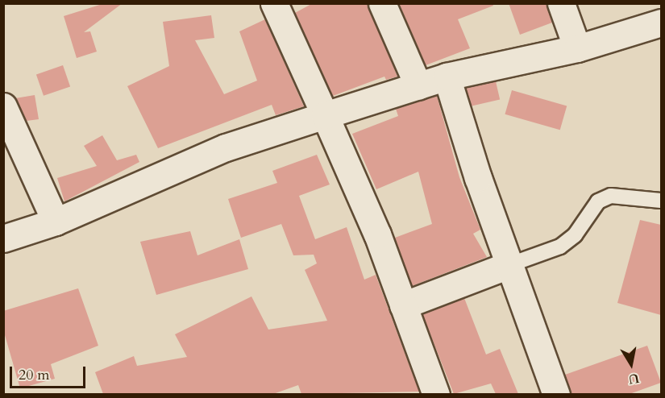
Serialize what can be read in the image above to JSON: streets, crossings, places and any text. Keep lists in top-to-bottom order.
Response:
{
  "scale_bar": "20 m",
  "north": "bottom"
}
